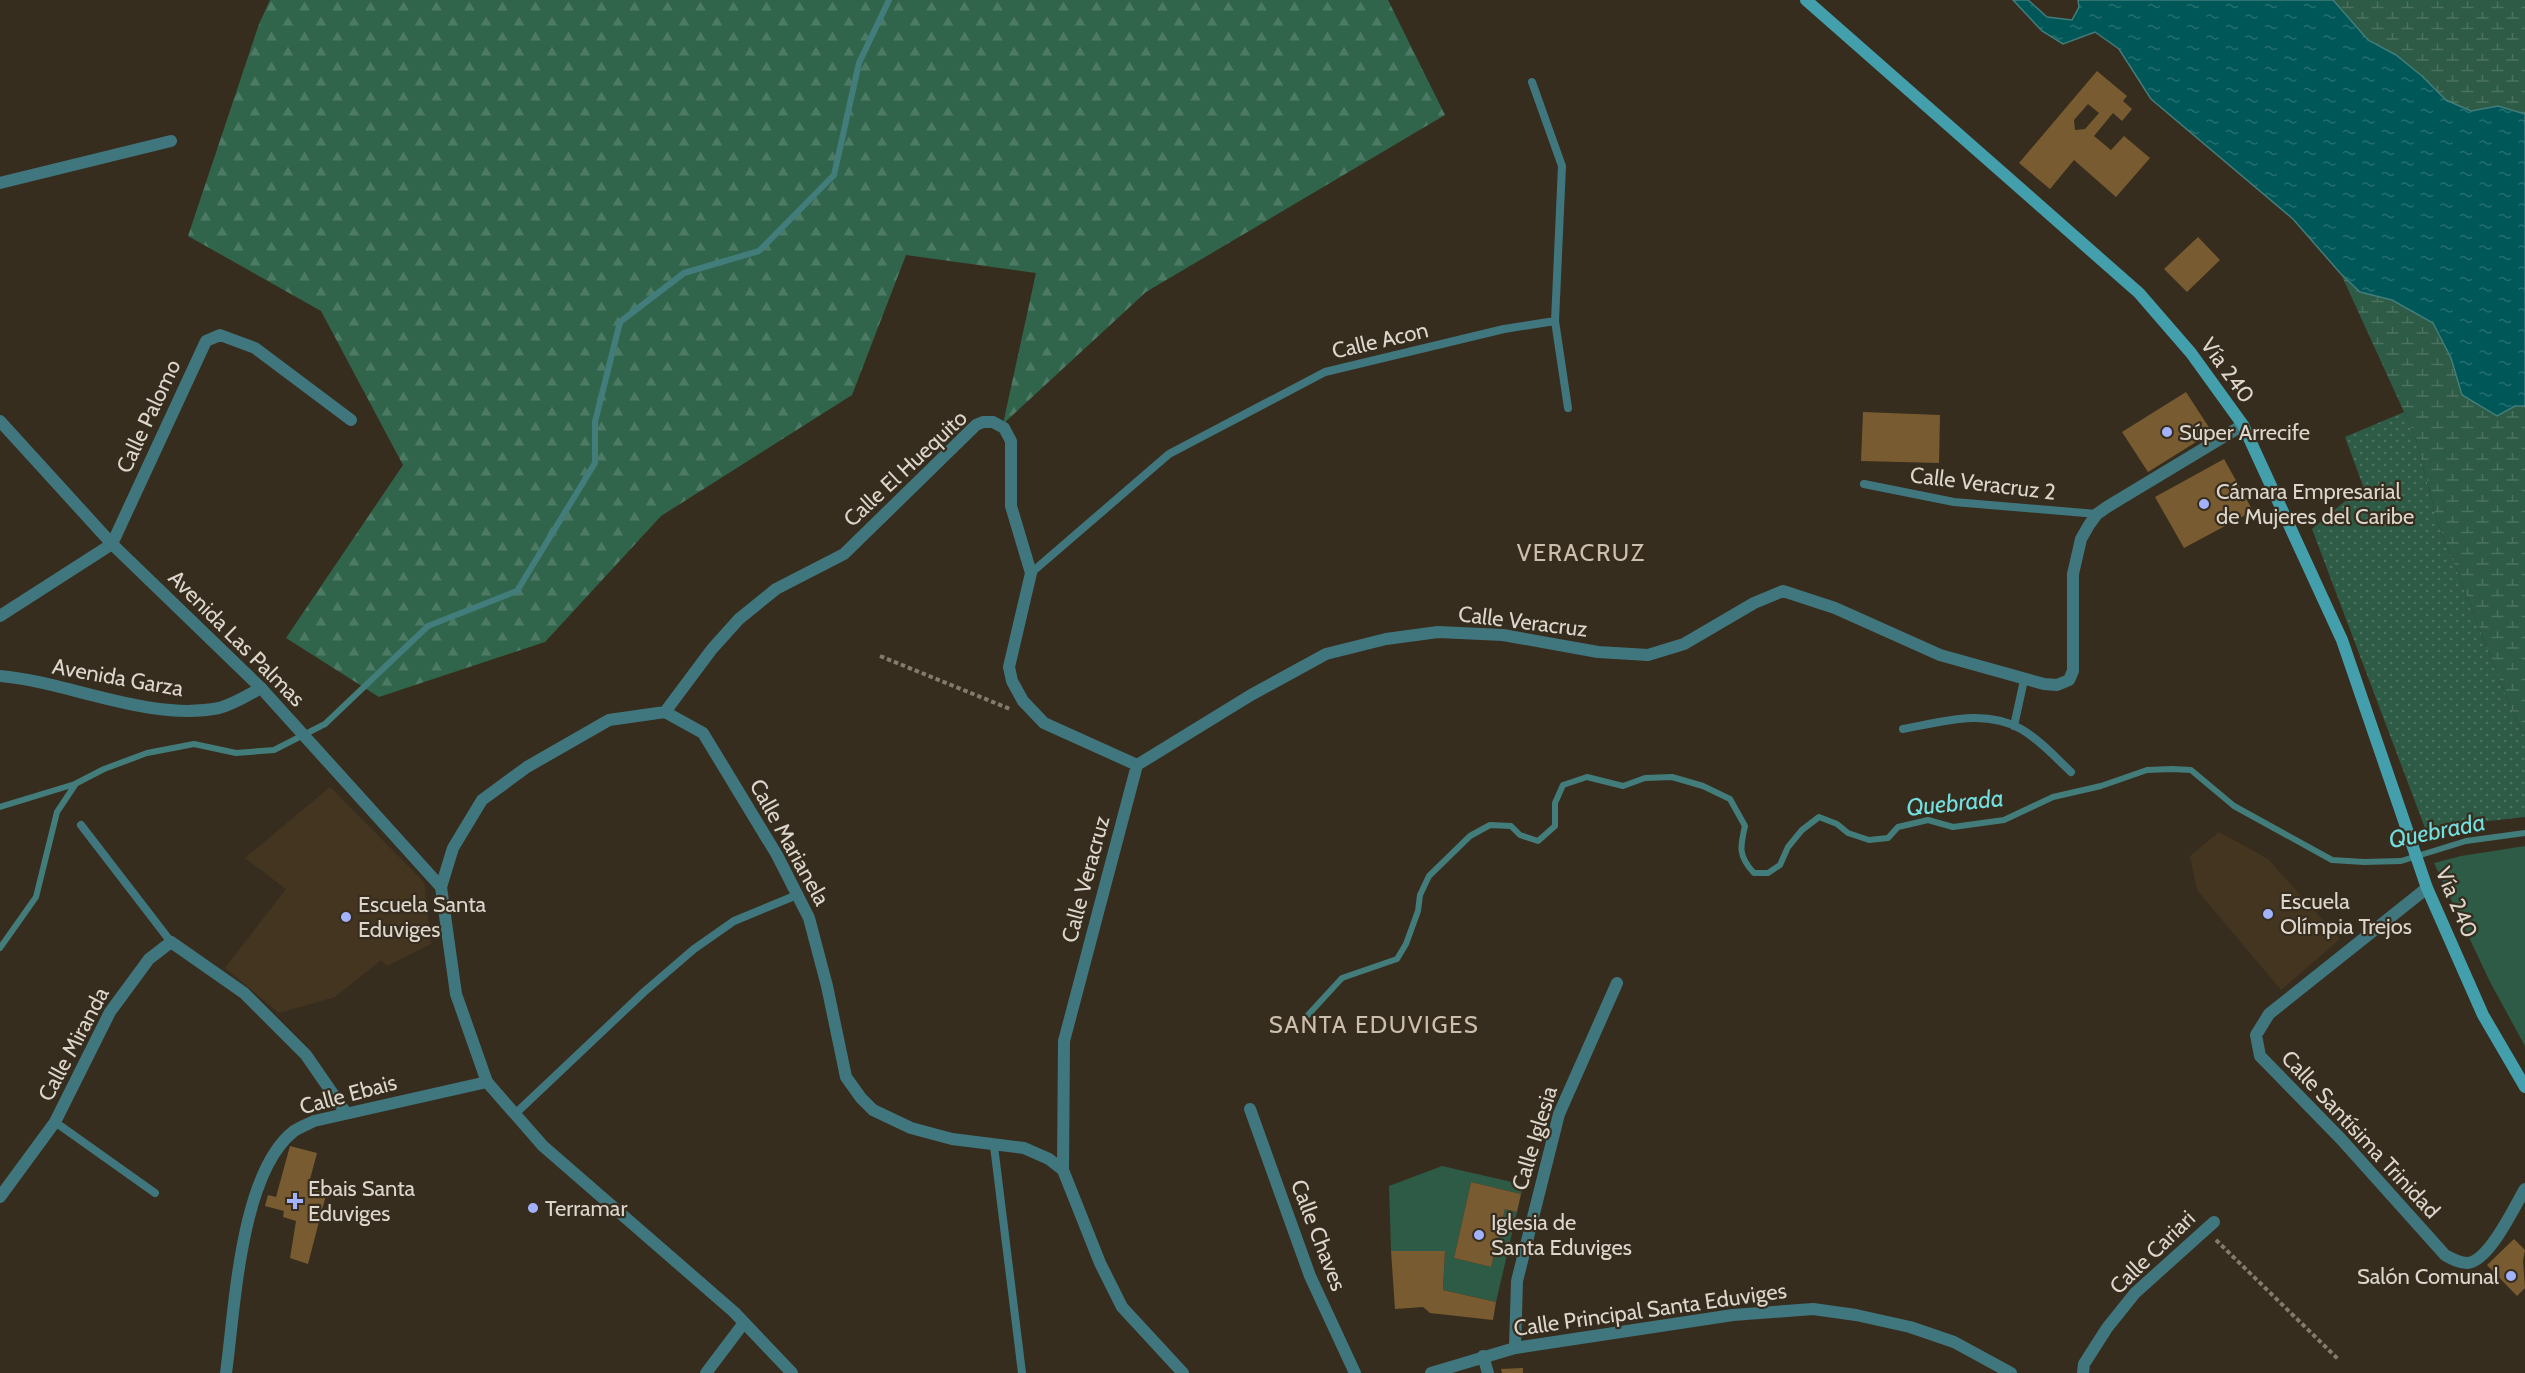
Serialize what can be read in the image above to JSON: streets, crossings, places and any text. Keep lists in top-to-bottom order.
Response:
{
  "streets": {
    "main road": ["Vía 240"],
    "street": [
      "Calle Palomo",
      "Calle El Huequito",
      "Calle Veracruz",
      "Avenida Las Palmas",
      "Avenida Garza",
      "Calle Marianela",
      "Calle Miranda",
      "Calle Ebais",
      "Calle Santísima Trinidad",
      "Calle Iglesia",
      "Calle Chaves",
      "Calle Cariari",
      "Calle Principal Santa Eduviges"
    ],
    "lane": ["Calle Acon", "Calle Veracruz 2"]
  },
  "crossings": [
    ["Calle Acon", "Calle El Huequito"],
    ["Vía 240", "Calle Veracruz"],
    ["Vía 240", "Calle Santísima Trinidad"],
    ["Calle Palomo", "Avenida Las Palmas"],
    ["Calle El Huequito", "Calle Veracruz"],
    ["Calle El Huequito", "Calle Marianela"],
    ["Calle Veracruz 2", "Calle Veracruz"],
    ["Calle Veracruz", "Calle Marianela"],
    ["Avenida Las Palmas", "Avenida Garza"],
    ["Calle Iglesia", "Calle Principal Santa Eduviges"]
  ],
  "districts": ["VERACRUZ", "SANTA EDUVIGES"],
  "water": ["Quebrada"],
  "places": {
    "other": [
      "Súper Arrecife",
      "Cámara Empresarial de Mujeres del Caribe",
      "Escuela Olímpia Trejos",
      "Escuela Santa Eduviges",
      "Terramar",
      "Iglesia de Santa Eduviges",
      "Salón Comunal"
    ],
    "health": ["Ebais Santa Eduviges"]
  }
}
